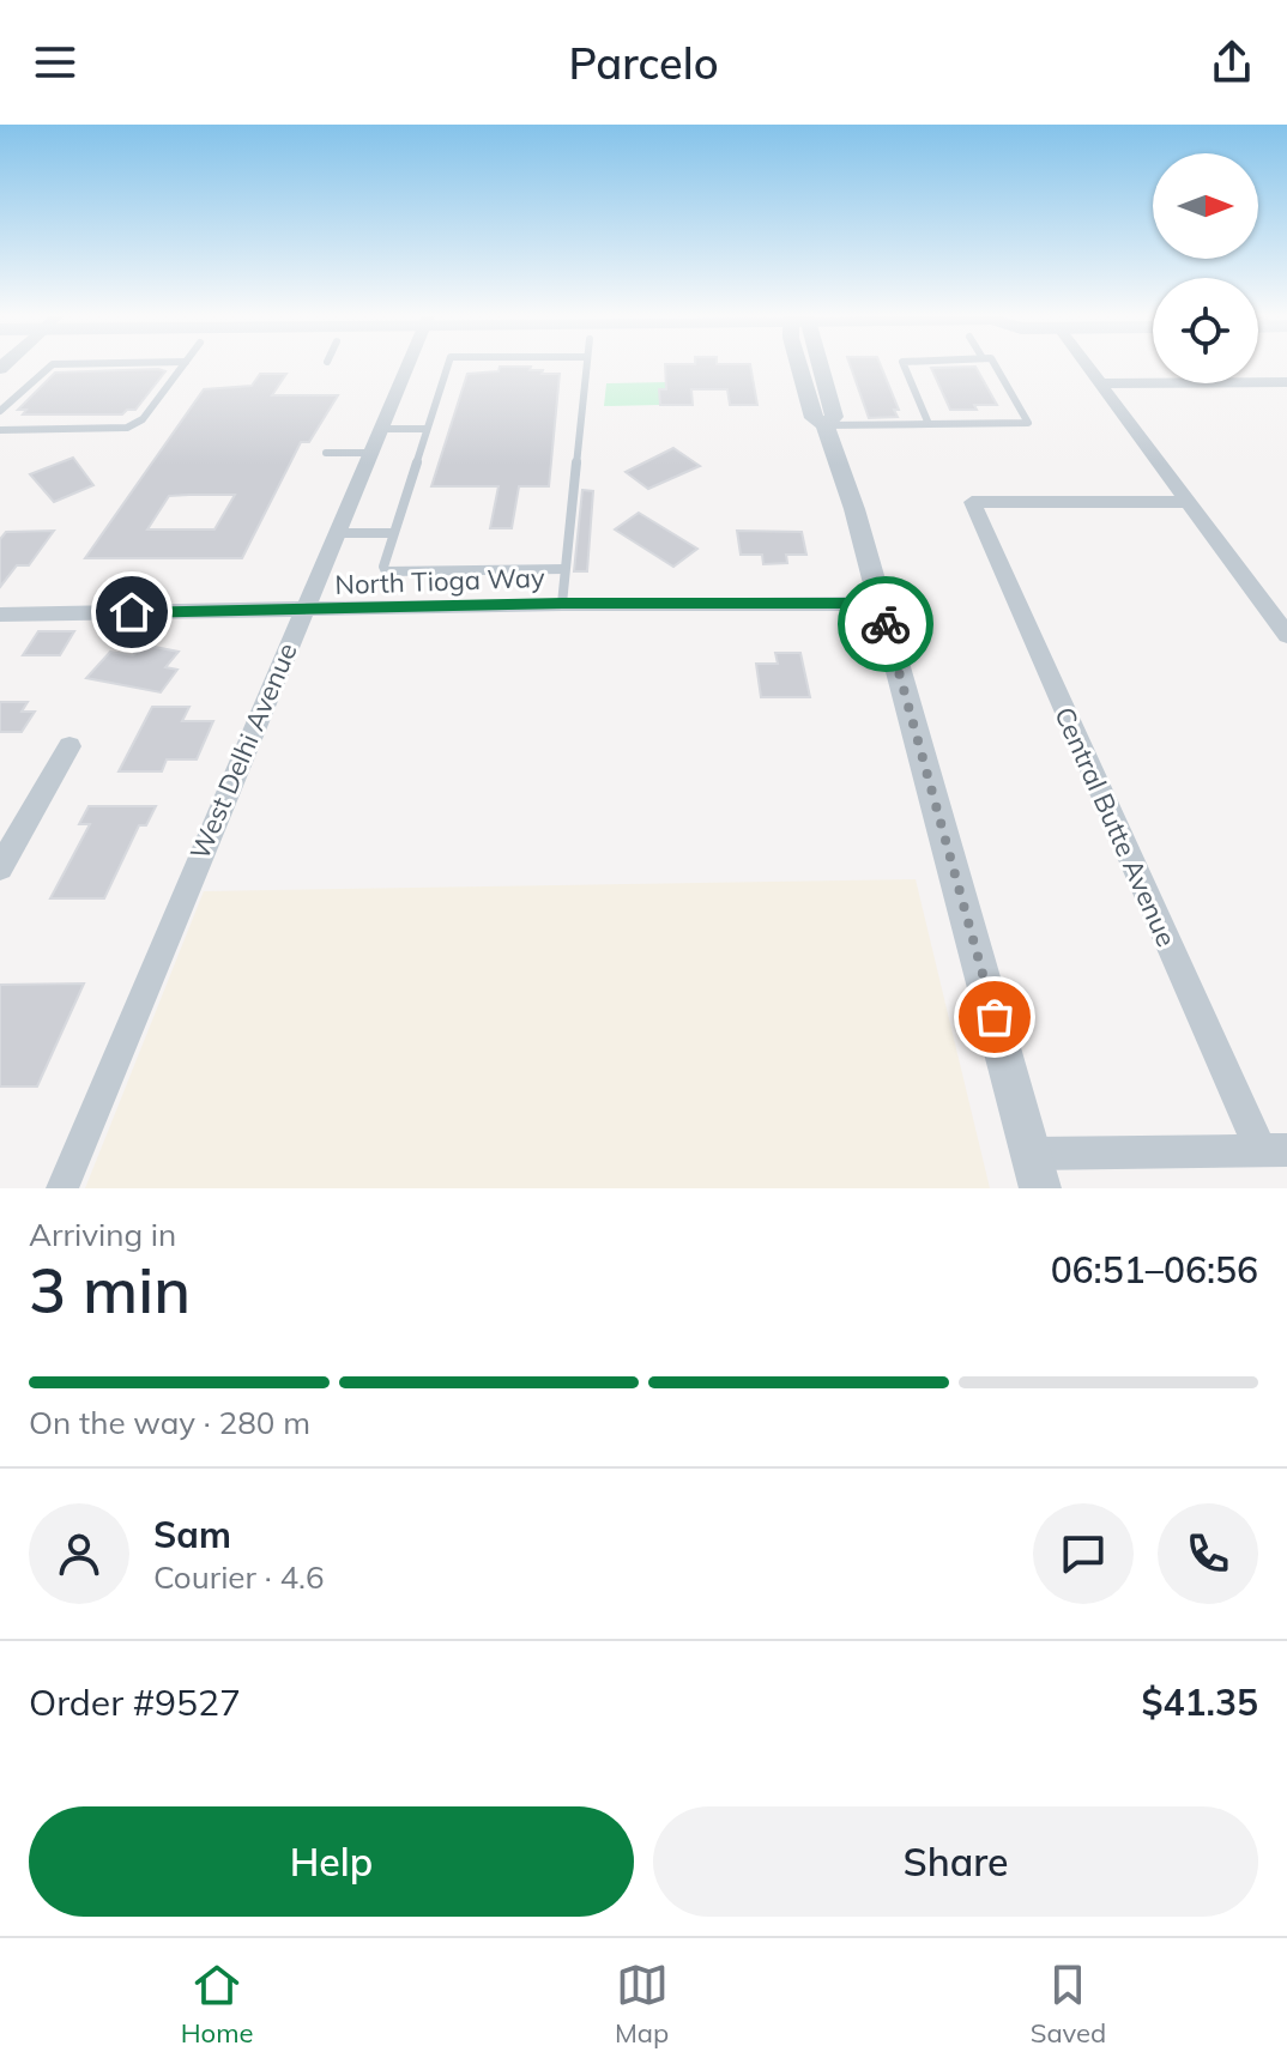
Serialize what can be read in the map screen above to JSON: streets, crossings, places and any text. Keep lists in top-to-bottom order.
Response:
{
  "streets": {
    "street": ["North Tioga Way", "West Delhi Avenue", "Central Butte Avenue"]
  },
  "crossings": [
    ["North Tioga Way", "West Delhi Avenue"]
  ],
  "north": "right",
  "page": {
    "header": "Parcelo",
    "heading": ["3 min", "Arriving in", "06:51–06:56"],
    "panel": [
      "Sam",
      "Courier · 4.6",
      "Order #9527",
      "$41.35"
    ],
    "bar": "On the way · 280 m",
    "buttons": ["Help", "Share"],
    "tabs": ["Home", "Map", "Saved"]
  }
}
